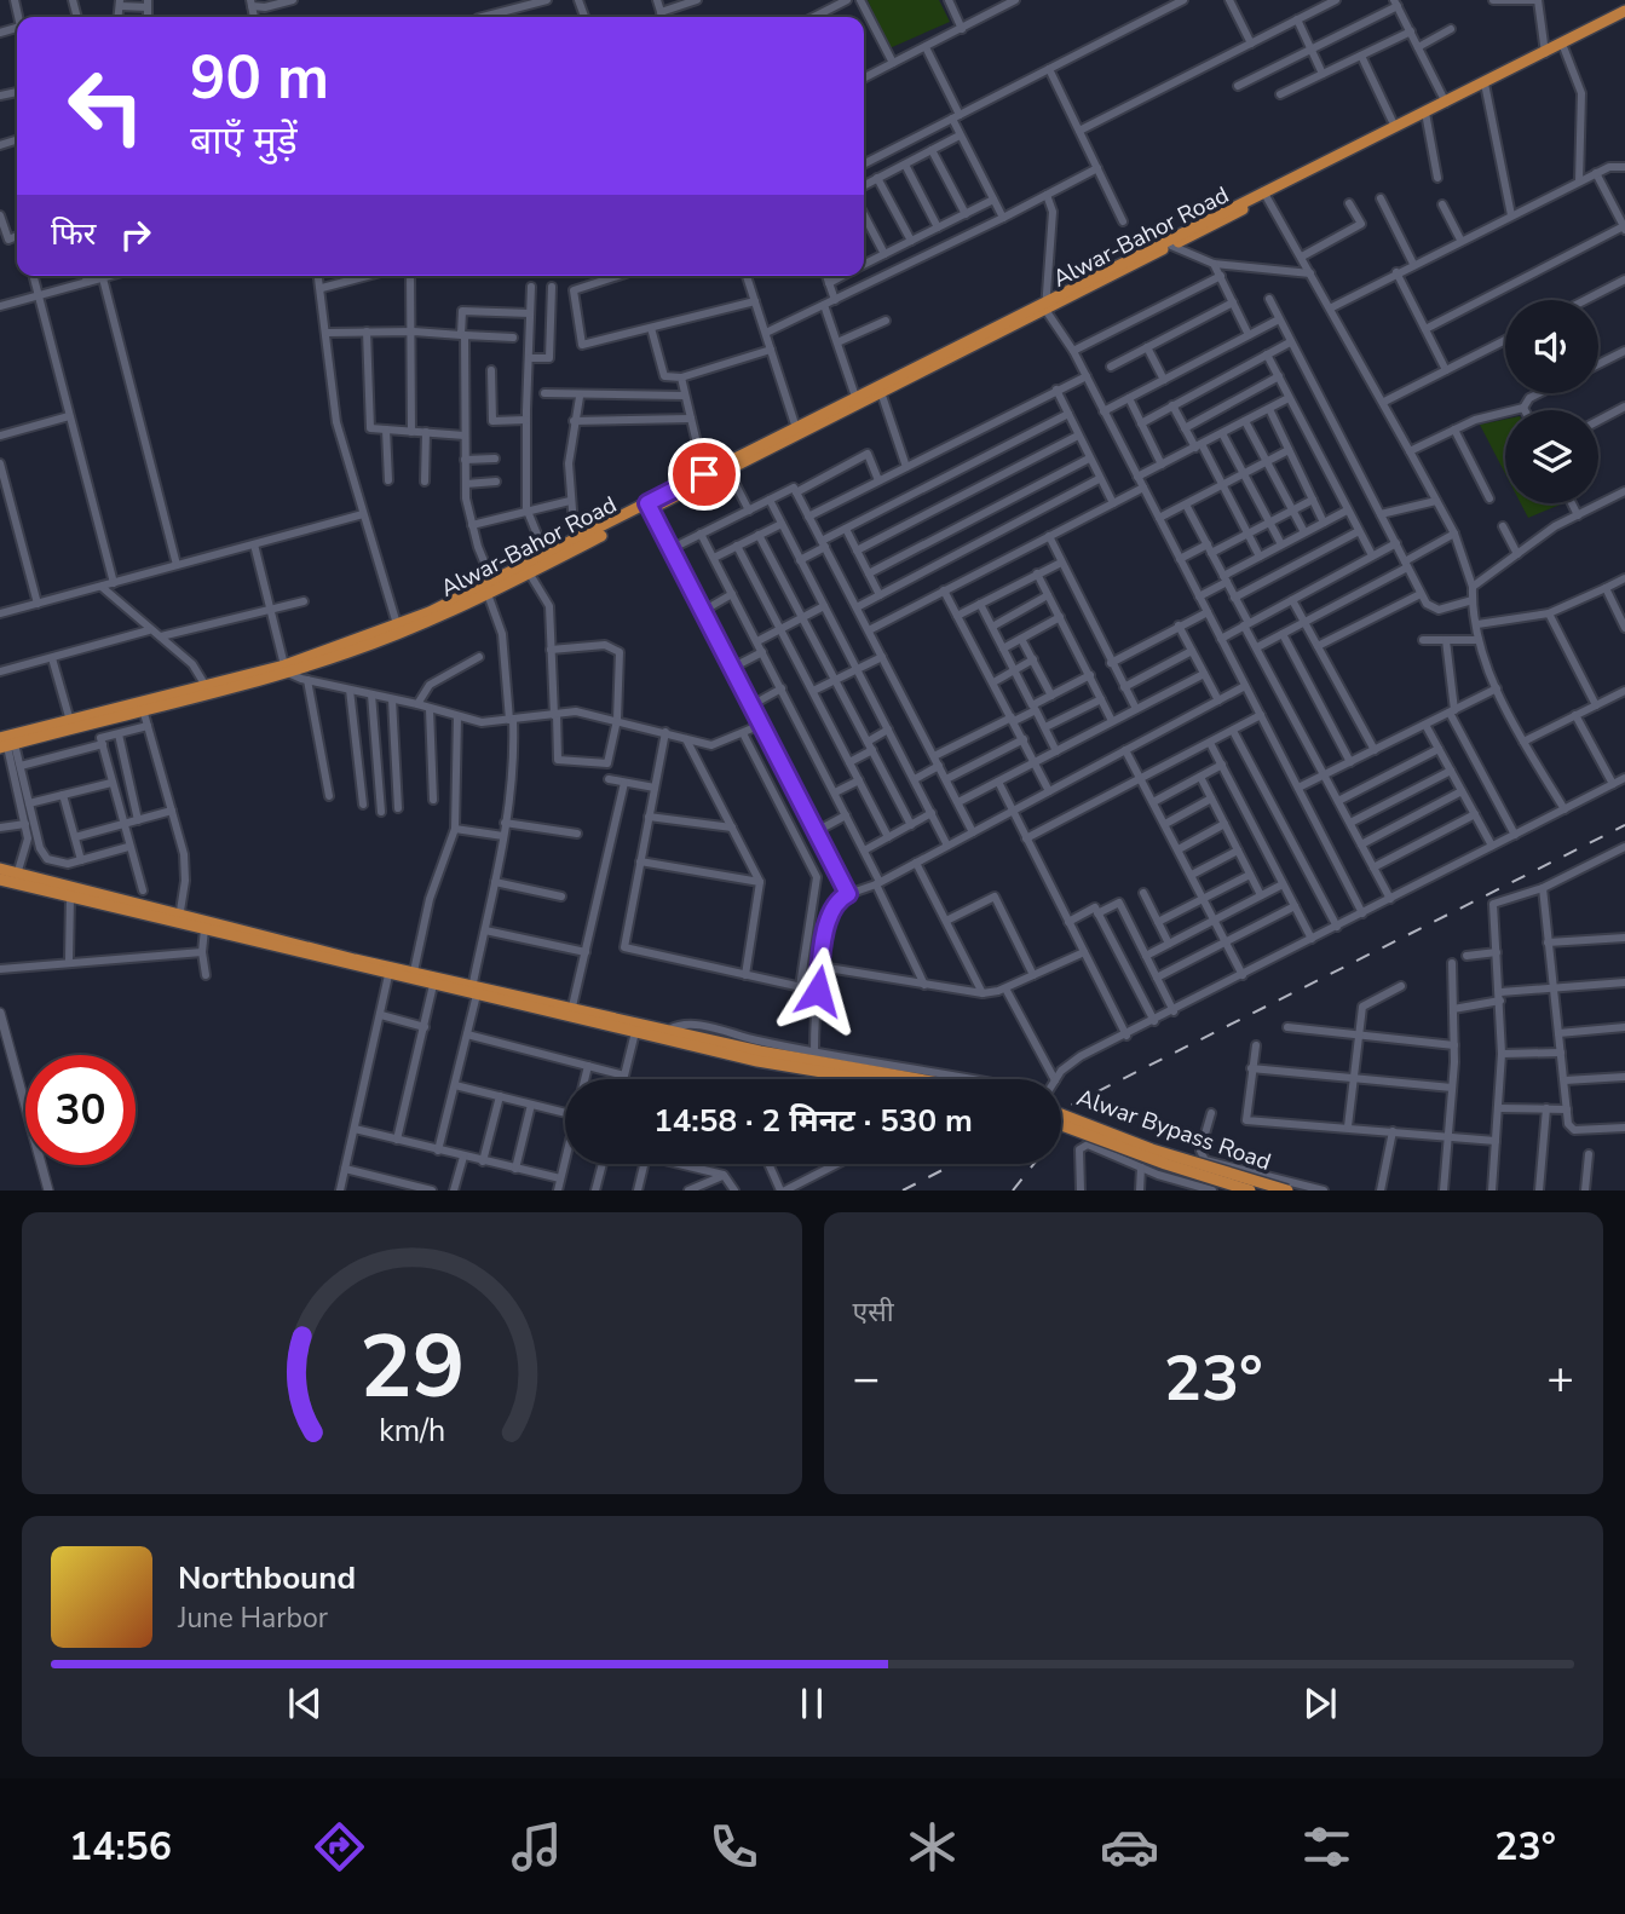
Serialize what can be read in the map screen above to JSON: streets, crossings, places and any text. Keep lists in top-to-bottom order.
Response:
{
  "streets": {
    "main road": ["Alwar-Bahor Road", "Alwar Bypass Road"]
  },
  "page": {
    "turn": ["90 m", "बाएँ मुड़ें"],
    "then": "फिर",
    "limit": "30",
    "trip": "14:58 · 2 मिनट · 530 m",
    "tile": "एसी",
    "heat": ["−", "23°", "+"],
    "song": ["Northbound", "June Harbor"],
    "tabs": ["14:56", "23°"],
    "gauge": ["29", "km/h"]
  }
}
